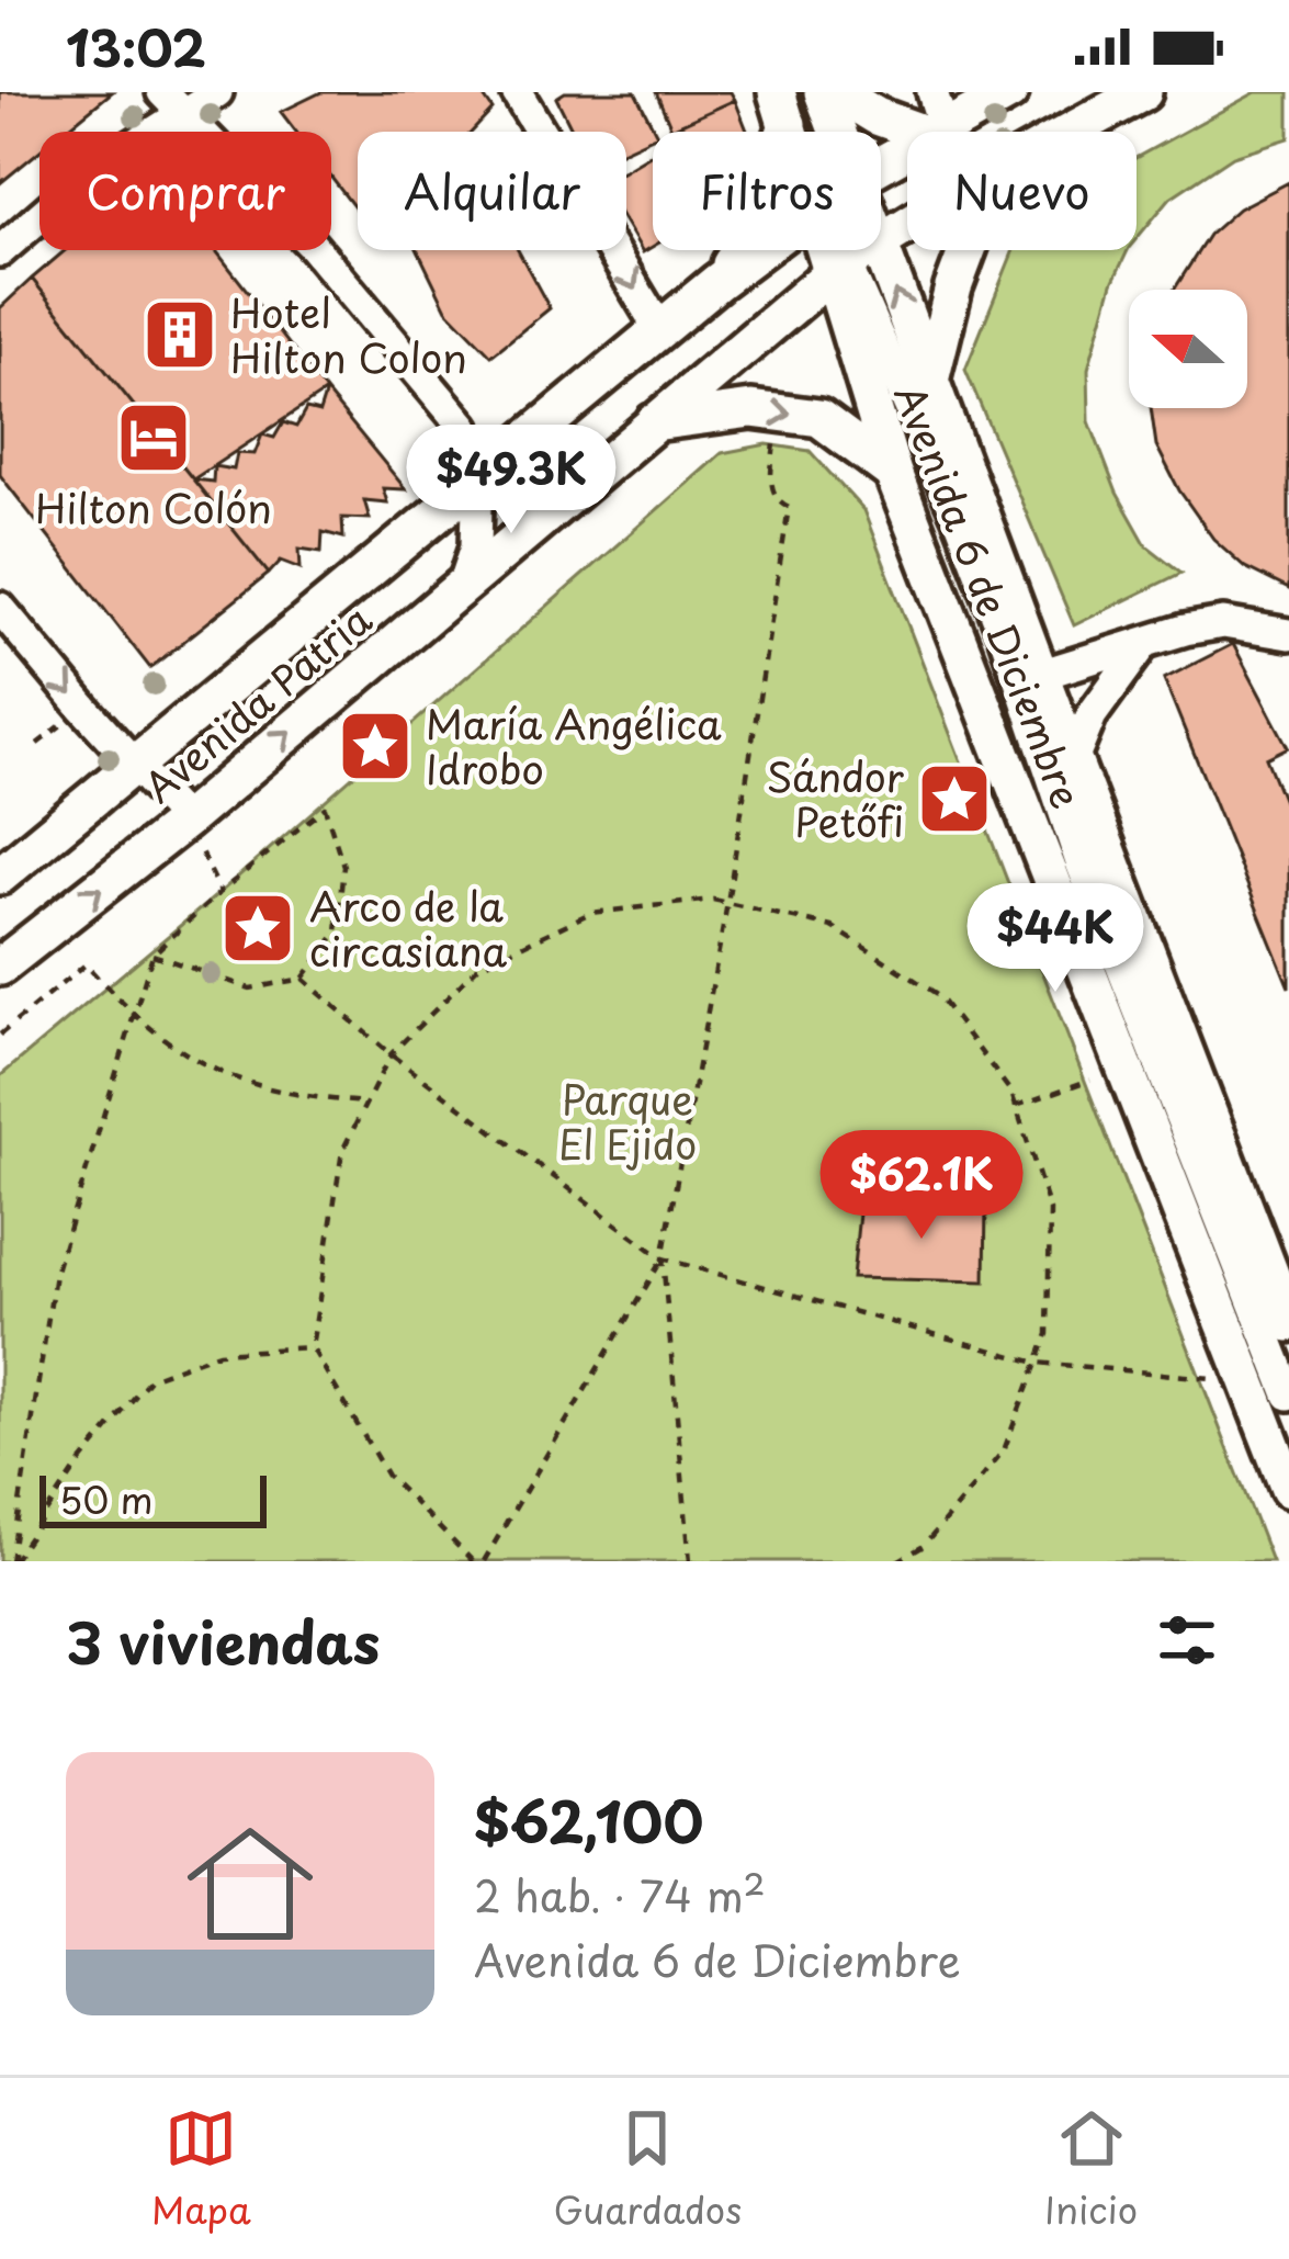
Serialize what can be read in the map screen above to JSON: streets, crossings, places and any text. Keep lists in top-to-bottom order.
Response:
{
  "streets": {
    "main road": ["Avenida 6 de Diciembre", "Avenida Patria"]
  },
  "crossings": [
    ["Avenida 6 de Diciembre", "Avenida Patria"]
  ],
  "parks": ["Parque El Ejido"],
  "places": {
    "building": ["Hotel Hilton Colon"],
    "hotel": ["Hilton Colón"],
    "place": ["María Angélica Idrobo", "Sándor Petőfi", "Arco de la circasiana"]
  },
  "scale_bar": "50 m",
  "north": "left",
  "page": {
    "status": "13:02",
    "chip": [
      "Comprar",
      "Alquilar",
      "Filtros",
      "Nuevo"
    ],
    "price": ["$49.3K", "$44K", "$62.1K"],
    "scale": "50 m",
    "heading": "3 viviendas",
    "list": [
      {
        "name": "$62,100",
        "note": "2 hab. · 74 m² · Avenida 6 de Diciembre"
      }
    ],
    "tabs": ["Mapa", "Guardados", "Inicio"]
  }
}
